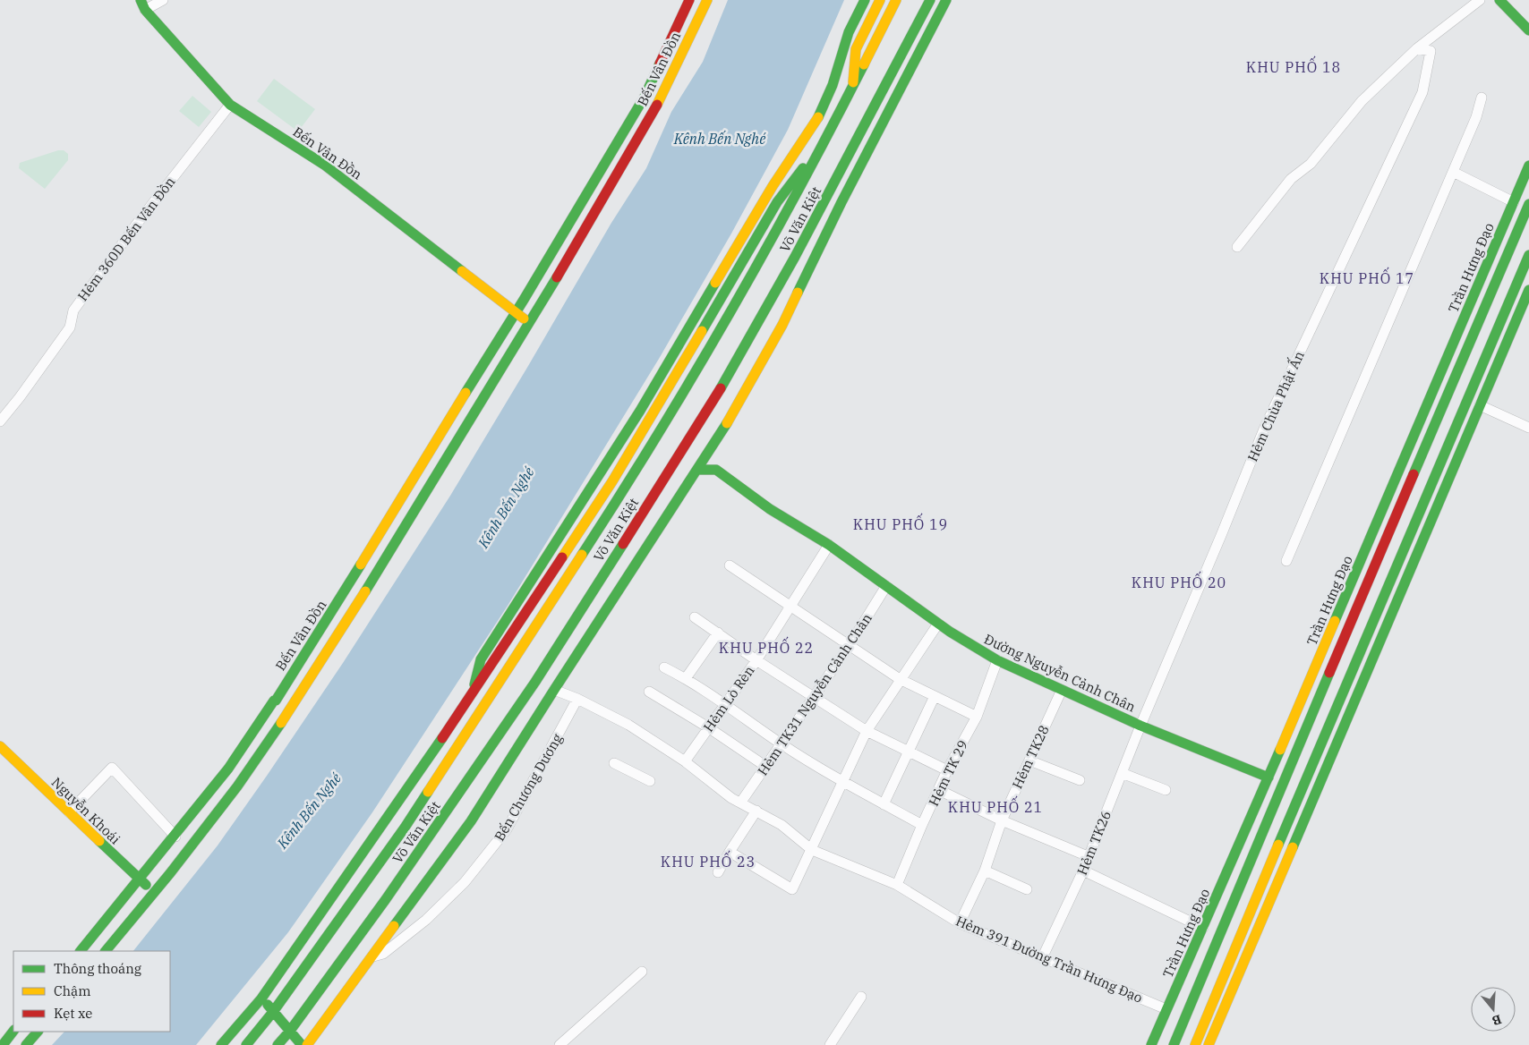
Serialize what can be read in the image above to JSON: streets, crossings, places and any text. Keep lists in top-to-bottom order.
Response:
{
  "streets": {
    "main road": [
      "Bến Vân Đồn",
      "Võ Văn Kiệt",
      "Trần Hưng Đạo",
      "Đường Nguyễn Cảnh Chân",
      "Nguyễn Khoái"
    ],
    "street": [
      "Hẻm 360D Bến Vân Đồn",
      "Hẻm Chùa Phật Ấn",
      "Hẻm TK31 Nguyễn Cảnh Chân",
      "Hẻm Lò Rèn",
      "Hẻm TK28",
      "Hẻm TK 29",
      "Bến Chương Dương",
      "Hẻm TK26",
      "Hẻm 391 Đường Trần Hưng Ðạo"
    ]
  },
  "crossings": [
    ["Bến Vân Đồn", "Hẻm 360D Bến Vân Đồn"],
    ["Bến Vân Đồn", "Nguyễn Khoái"],
    ["Võ Văn Kiệt", "Bến Chương Dương"],
    ["Võ Văn Kiệt", "Hẻm 391 Đường Trần Hưng Ðạo"],
    ["Trần Hưng Đạo", "Đường Nguyễn Cảnh Chân"],
    ["Trần Hưng Đạo", "Hẻm 391 Đường Trần Hưng Ðạo"],
    ["Hẻm Chùa Phật Ấn", "Đường Nguyễn Cảnh Chân"],
    ["Hẻm Chùa Phật Ấn", "Hẻm TK26"],
    ["Đường Nguyễn Cảnh Chân", "Hẻm TK31 Nguyễn Cảnh Chân"],
    ["Đường Nguyễn Cảnh Chân", "Hẻm Lò Rèn"],
    ["Đường Nguyễn Cảnh Chân", "Hẻm TK28"],
    ["Đường Nguyễn Cảnh Chân", "Hẻm TK 29"],
    ["Đường Nguyễn Cảnh Chân", "Hẻm TK26"],
    ["Hẻm TK31 Nguyễn Cảnh Chân", "Hẻm 391 Đường Trần Hưng Ðạo"],
    ["Hẻm Lò Rèn", "Hẻm 391 Đường Trần Hưng Ðạo"],
    ["Hẻm TK28", "Hẻm 391 Đường Trần Hưng Ðạo"],
    ["Hẻm TK 29", "Hẻm 391 Đường Trần Hưng Ðạo"],
    ["Bến Chương Dương", "Hẻm 391 Đường Trần Hưng Ðạo"],
    ["Hẻm TK26", "Hẻm 391 Đường Trần Hưng Ðạo"]
  ],
  "districts": [
    "KHU PHỐ 18",
    "KHU PHỐ 17",
    "KHU PHỐ 19",
    "KHU PHỐ 20",
    "KHU PHỐ 22",
    "KHU PHỐ 21",
    "KHU PHỐ 23"
  ],
  "water": ["Kênh Bến Nghé"],
  "legend": ["Thông thoáng", "Chậm", "Kẹt xe"],
  "north": "bottom"
}
